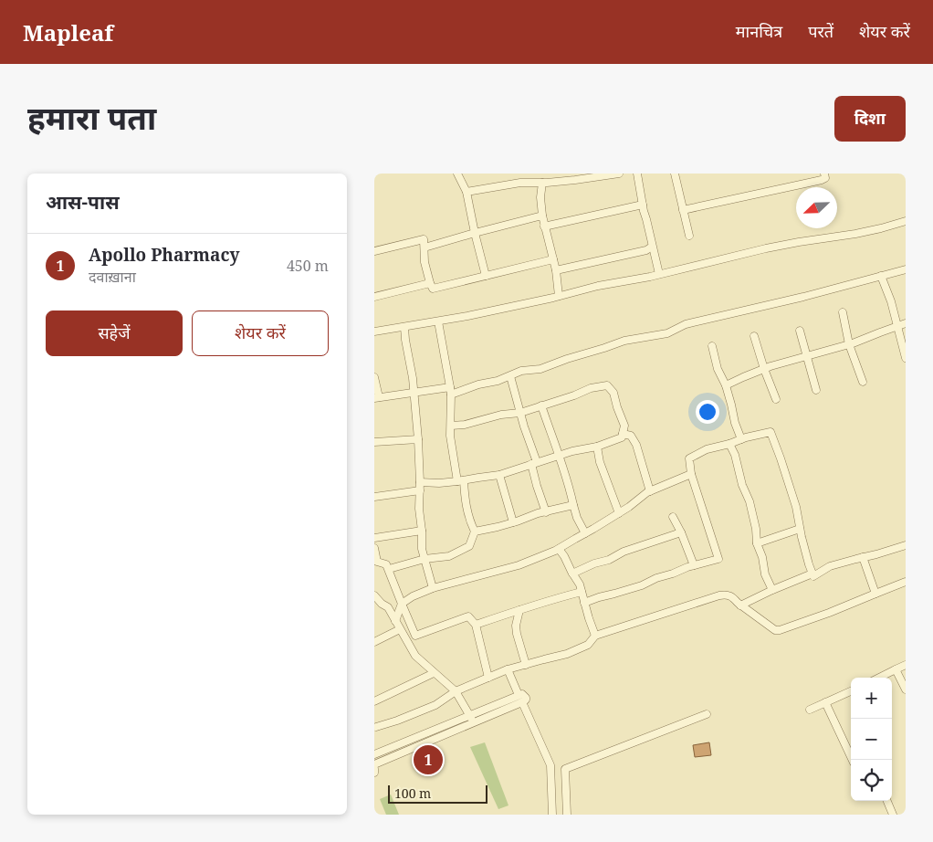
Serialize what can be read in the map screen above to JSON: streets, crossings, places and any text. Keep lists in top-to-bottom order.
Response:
{
  "scale_bar": "100 m",
  "north": "bottom left",
  "page": {
    "header": "Mapleaf",
    "nav": ["मानचित्र", "परतें", "शेयर करें"],
    "title": "हमारा पता",
    "buttons": [
      "दिशा",
      ["सहेजें", "शेयर करें"]
    ],
    "heading": "आस-पास",
    "list": [
      {
        "mark": "1",
        "name": "Apollo Pharmacy",
        "note": "दवाख़ाना",
        "value": "450 m"
      }
    ],
    "map_buttons": ["+", "−"],
    "pins": "1",
    "scale": "100 m"
  }
}
